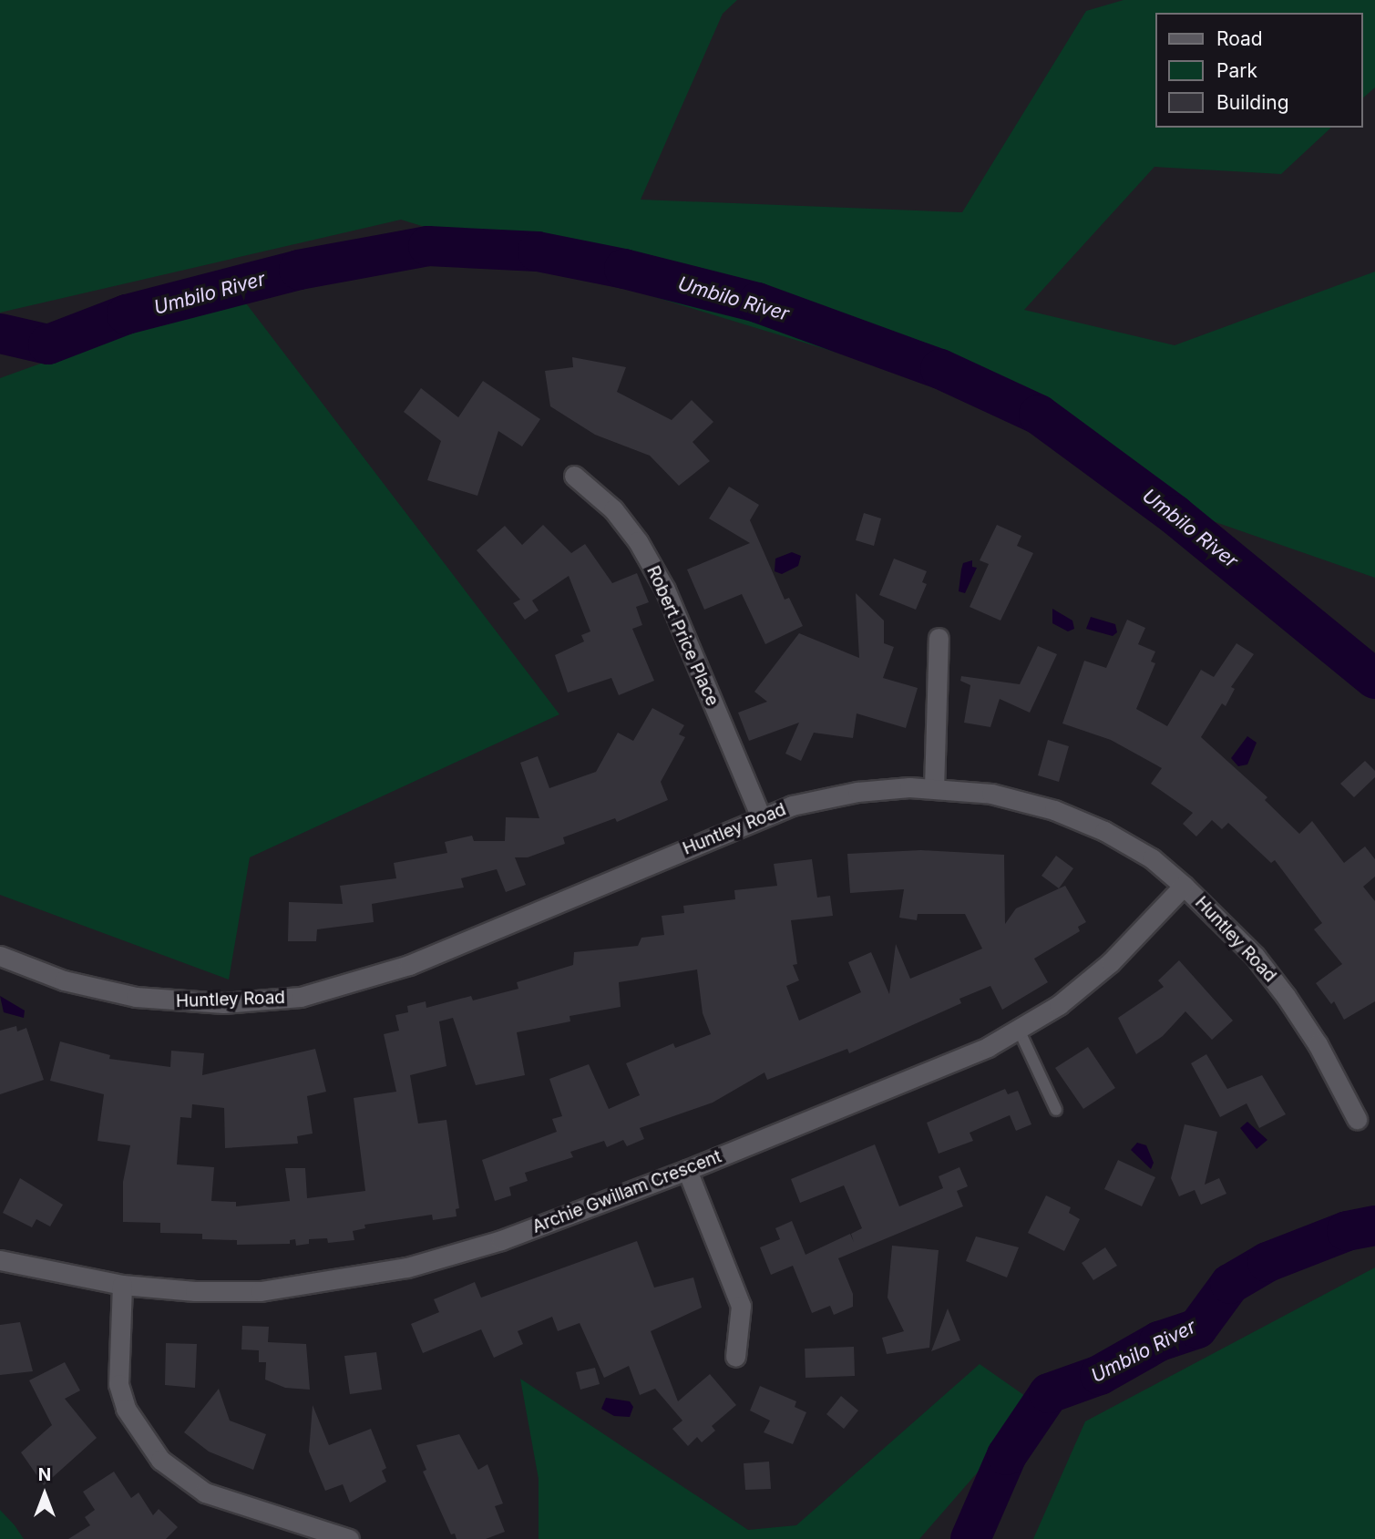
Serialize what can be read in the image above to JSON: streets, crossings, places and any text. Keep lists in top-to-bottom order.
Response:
{
  "streets": {
    "street": ["Robert Price Place", "Huntley Road", "Archie Gwillam Crescent"]
  },
  "crossings": [
    ["Robert Price Place", "Huntley Road"],
    ["Huntley Road", "Archie Gwillam Crescent"]
  ],
  "water": ["Umbilo River"],
  "legend": ["Road", "Park", "Building"],
  "north": "top"
}
